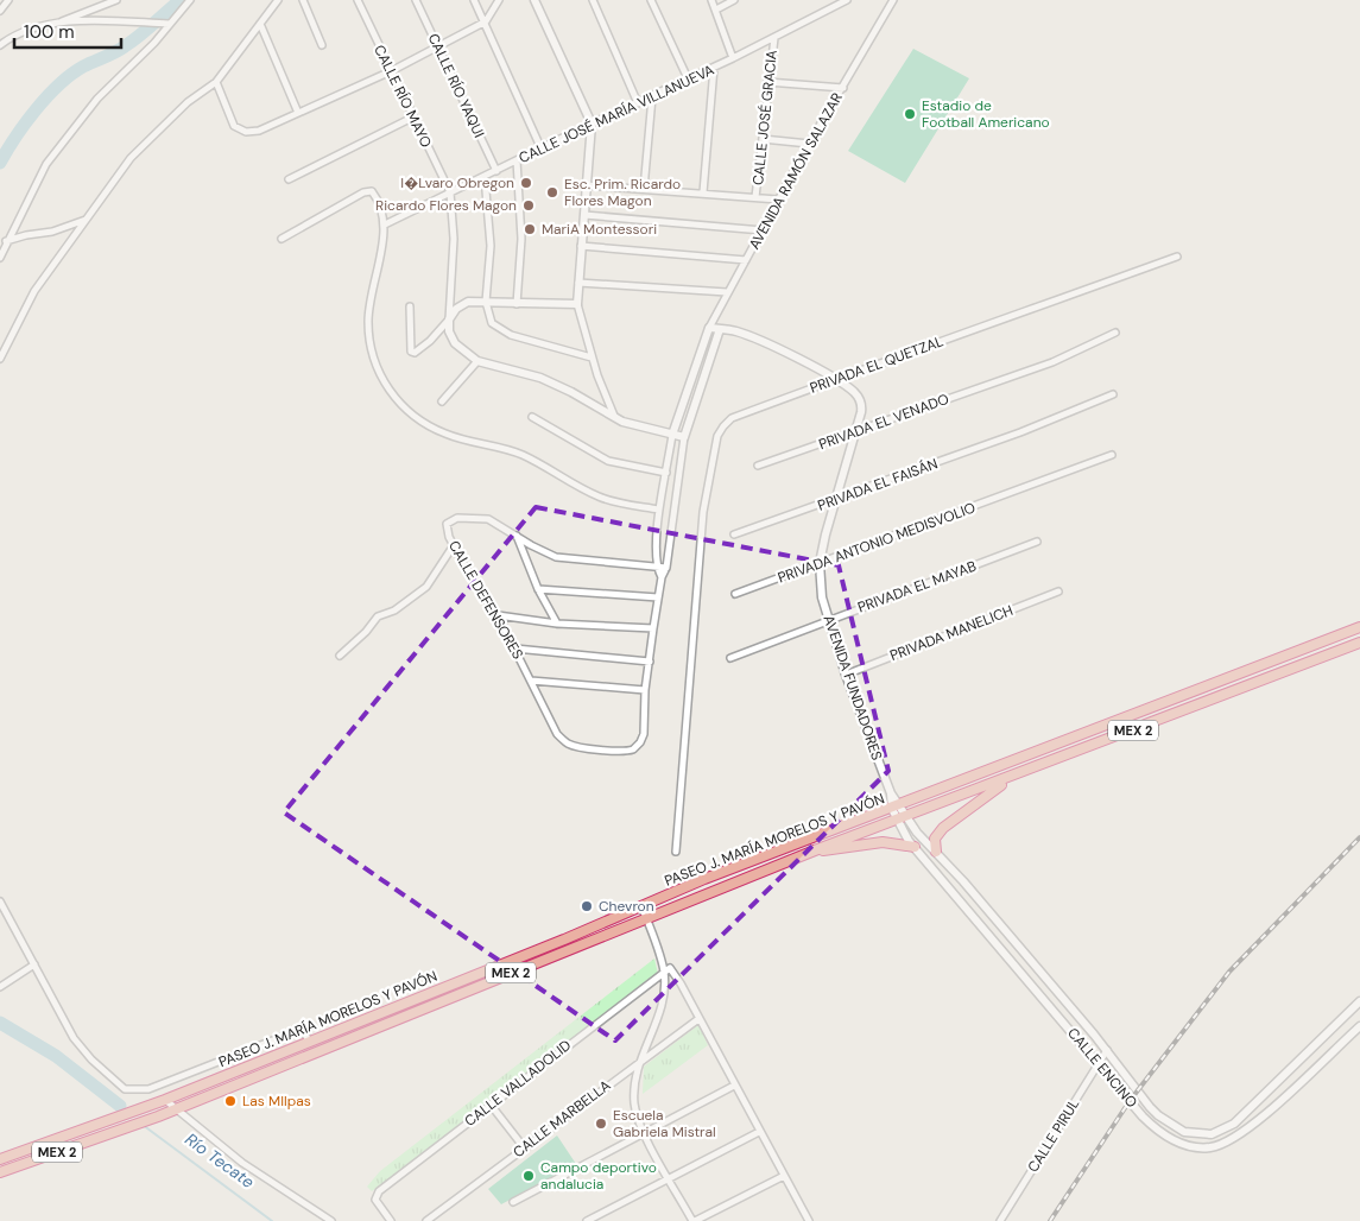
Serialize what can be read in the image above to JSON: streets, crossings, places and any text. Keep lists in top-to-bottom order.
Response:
{
  "streets": {
    "highway": ["MEX 2", "PASEO J. MARÍA MORELOS Y PAVÓN"],
    "street": [
      "CALLE RÍO YAQUI",
      "CALLE RÍO MAYO",
      "CALLE JOSÉ MARÍA VILLANUEVA",
      "CALLE JOSÉ GRACIA",
      "AVENIDA RAMÓN SALAZAR",
      "PRIVADA EL QUETZAL",
      "PRIVADA EL VENADO",
      "PRIVADA EL FAISÁN",
      "PRIVADA ANTONIO MEDISVOLIO",
      "PRIVADA EL MAYAB",
      "CALLE DEFENSORES",
      "PRIVADA MANELICH",
      "AVENIDA FUNDADORES",
      "CALLE ENCINO",
      "CALLE VALLADOLID",
      "CALLE MARBELLA",
      "CALLE PIRUL"
    ]
  },
  "crossings": [
    ["CALLE RÍO YAQUI", "CALLE JOSÉ MARÍA VILLANUEVA"],
    ["CALLE RÍO MAYO", "CALLE JOSÉ MARÍA VILLANUEVA"],
    ["CALLE JOSÉ MARÍA VILLANUEVA", "CALLE JOSÉ GRACIA"],
    ["AVENIDA RAMÓN SALAZAR", "CALLE DEFENSORES"],
    ["AVENIDA RAMÓN SALAZAR", "AVENIDA FUNDADORES"],
    ["PRIVADA EL QUETZAL", "AVENIDA FUNDADORES"],
    ["PRIVADA EL VENADO", "AVENIDA FUNDADORES"],
    ["PRIVADA EL FAISÁN", "AVENIDA FUNDADORES"],
    ["PRIVADA ANTONIO MEDISVOLIO", "AVENIDA FUNDADORES"],
    ["PRIVADA EL MAYAB", "AVENIDA FUNDADORES"],
    ["PRIVADA MANELICH", "AVENIDA FUNDADORES"],
    ["AVENIDA FUNDADORES", "PASEO J. MARÍA MORELOS Y PAVÓN"],
    ["AVENIDA FUNDADORES", "CALLE ENCINO"],
    ["PASEO J. MARÍA MORELOS Y PAVÓN", "CALLE ENCINO"],
    ["CALLE ENCINO", "CALLE PIRUL"]
  ],
  "water": ["Río Tecate"],
  "places": [
    "Estadio de Football Americano",
    "I�Lvaro Obregon",
    "Esc. Prim. Ricardo Flores Magon",
    "Ricardo Flores Magon",
    "MariA Montessori",
    "Chevron",
    "Las MIlpas",
    "Escuela Gabriela Mistral",
    "Campo deportivo andalucia"
  ],
  "scale_bar": "100 m"
}
